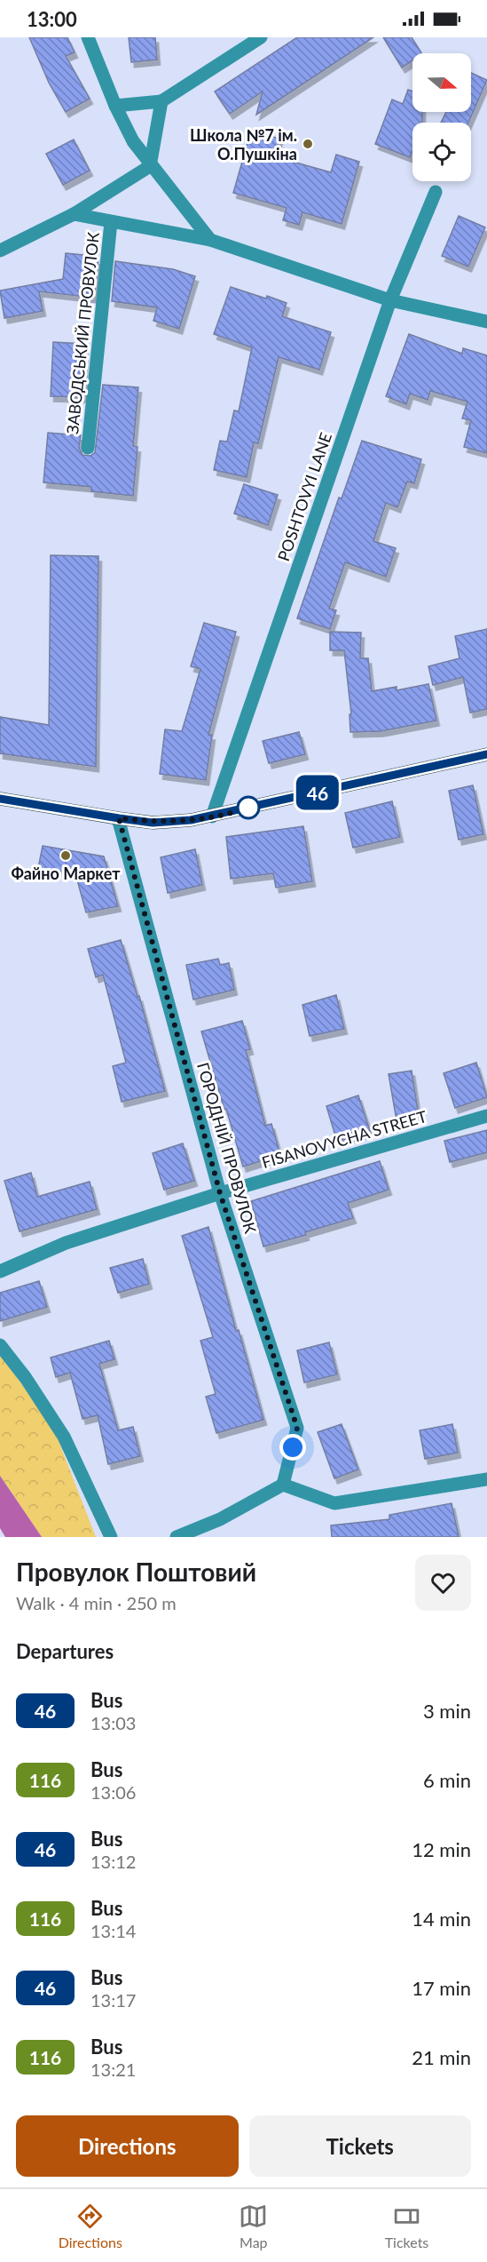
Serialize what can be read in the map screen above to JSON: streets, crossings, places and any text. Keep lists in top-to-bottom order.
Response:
{
  "streets": {
    "street": [
      "ЗАВОДСЬКИЙ ПРОВУЛОК",
      "POSHTOVYI LANE",
      "FISANOVYCHA STREET",
      "ГОРОДНІЙ ПРОВУЛОК"
    ]
  },
  "crossings": [
    ["FISANOVYCHA STREET", "ГОРОДНІЙ ПРОВУЛОК"]
  ],
  "places": ["Школа №7 ім. О.Пушкіна", "Файно Маркет"],
  "lines": ["bus line 46"],
  "north": "right",
  "page": {
    "status": "13:00",
    "on_map": "46",
    "heading": [
      ["Провулок Поштовий", "Walk · 4 min · 250 m"],
      "Departures"
    ],
    "list": [
      {
        "mark": "46",
        "name": "Bus",
        "note": "13:03",
        "value": "3 min"
      },
      {
        "mark": "116",
        "name": "Bus",
        "note": "13:06",
        "value": "6 min"
      },
      {
        "mark": "46",
        "name": "Bus",
        "note": "13:12",
        "value": "12 min"
      },
      {
        "mark": "116",
        "name": "Bus",
        "note": "13:14",
        "value": "14 min"
      },
      {
        "mark": "46",
        "name": "Bus",
        "note": "13:17",
        "value": "17 min"
      },
      {
        "mark": "116",
        "name": "Bus",
        "note": "13:21",
        "value": "21 min"
      }
    ],
    "buttons": ["Directions", "Tickets"],
    "tabs": ["Directions", "Map", "Tickets"]
  }
}
